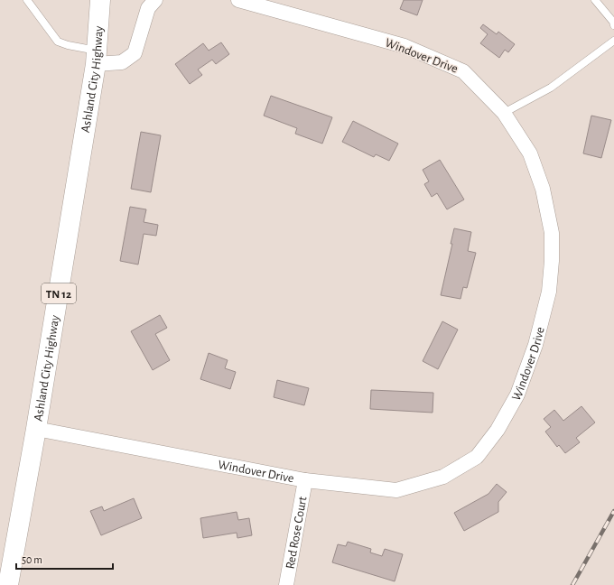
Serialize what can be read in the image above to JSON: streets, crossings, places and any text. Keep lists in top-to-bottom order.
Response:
{
  "streets": {
    "main road": ["Ashland City Highway", "TN 12"],
    "street": ["Windover Drive", "Red Rose Court"]
  },
  "crossings": [
    ["Windover Drive", "Ashland City Highway"],
    ["Windover Drive", "Red Rose Court"]
  ],
  "scale_bar": "50 m"
}
